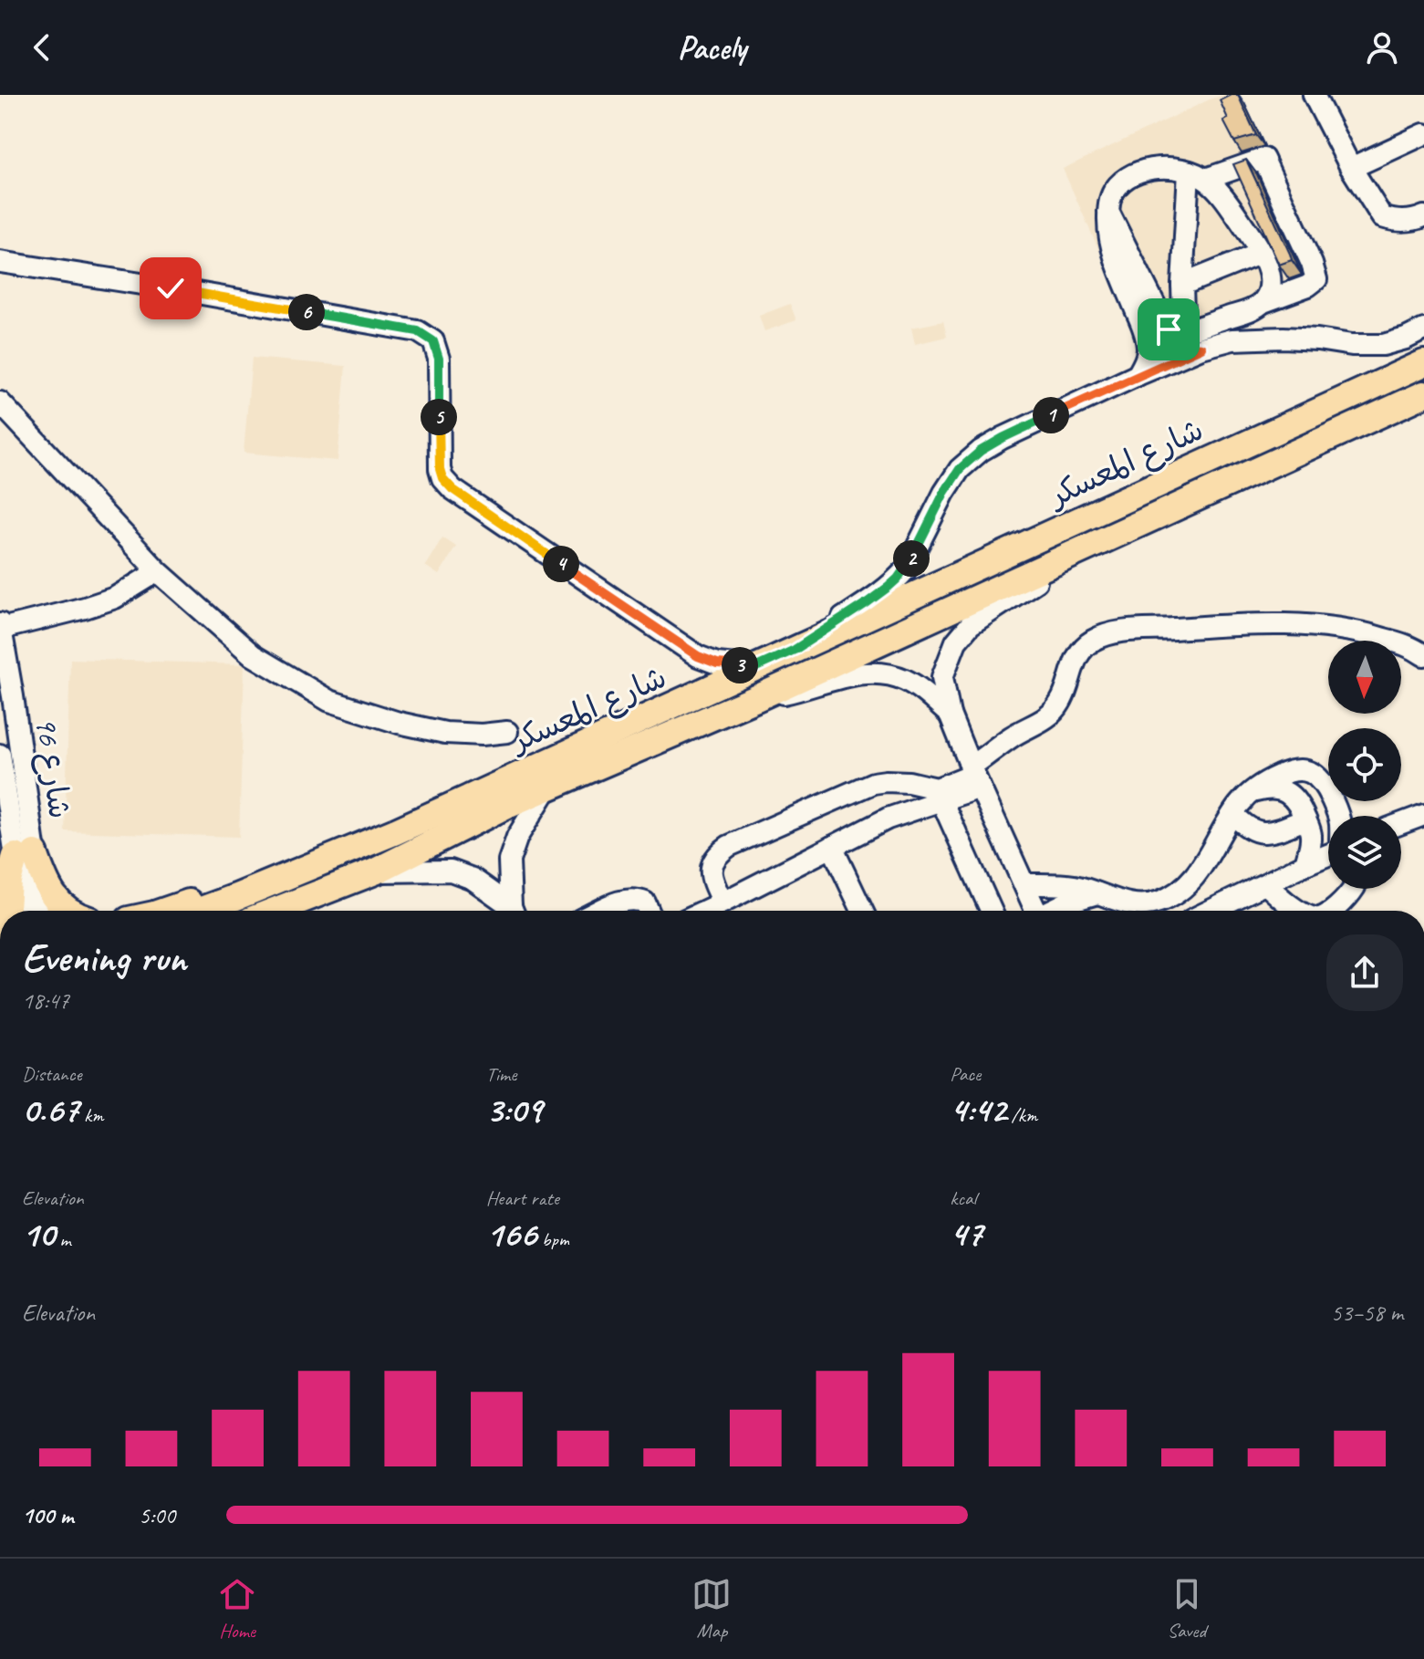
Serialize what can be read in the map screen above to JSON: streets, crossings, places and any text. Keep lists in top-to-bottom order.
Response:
{
  "streets": {
    "main road": ["شارع المعسكر"],
    "street": ["شارع 96"]
  },
  "north": "bottom",
  "page": {
    "header": "Pacely",
    "pins": [
      "6",
      "1",
      "5",
      "2",
      "4",
      "3"
    ],
    "heading": ["Evening run", "18:47"],
    "stats": [
      ["Distance", "0.67 km"],
      ["Time", "3:09"],
      ["Pace", "4:42 /km"],
      ["Elevation", "10 m"],
      ["Heart rate", "166 bpm"],
      ["kcal", "47"]
    ],
    "chart": ["Elevation", "53–58 m"],
    "list": [
      {
        "name": "100 m",
        "note": "5:00"
      }
    ],
    "tabs": ["Home", "Map", "Saved"]
  }
}
